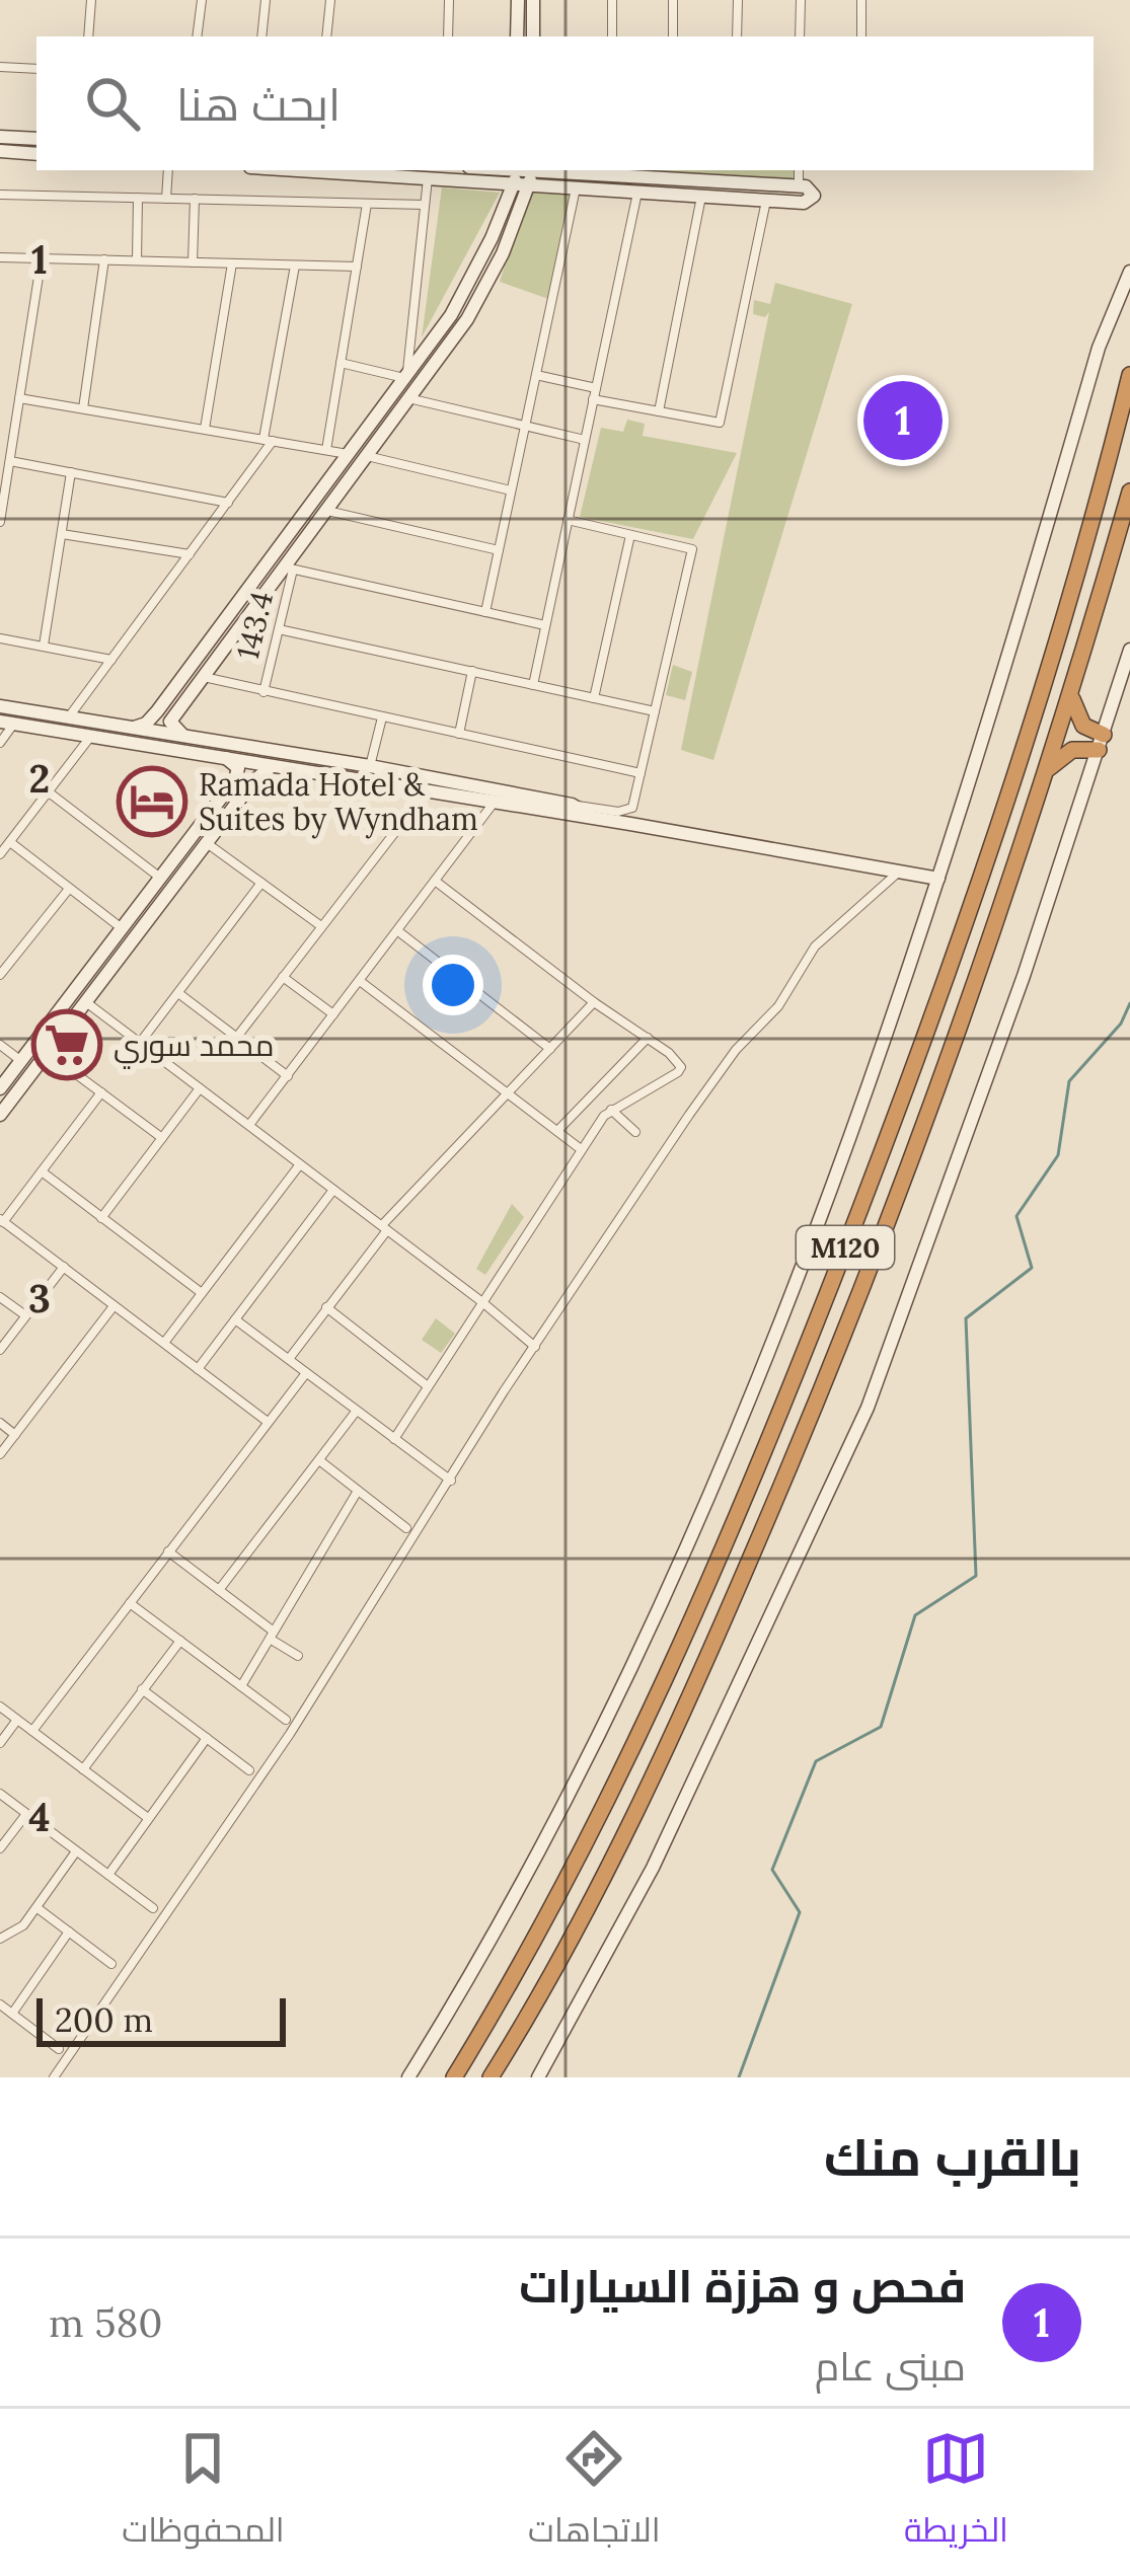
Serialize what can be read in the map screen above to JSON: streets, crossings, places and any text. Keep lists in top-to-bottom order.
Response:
{
  "streets": {
    "highway": ["M120"],
    "street": ["143.4"]
  },
  "places": {
    "hotel": ["Ramada Hotel & Suites by Wyndham"],
    "supermarket": ["محمد سوري"]
  },
  "scale_bar": "200 m",
  "page": {
    "search": "ابحث هنا",
    "pins": "1",
    "scale": "200 m",
    "heading": "بالقرب منك",
    "list": [
      {
        "mark": "1",
        "name": "فحص و هززة السيارات",
        "note": "مبنى عام",
        "value": "580 m"
      }
    ],
    "nav": ["الخريطة", "الاتجاهات", "المحفوظات"]
  },
  "grid": {
    "rows": [
      "1",
      "2",
      "3",
      "4"
    ]
  }
}
